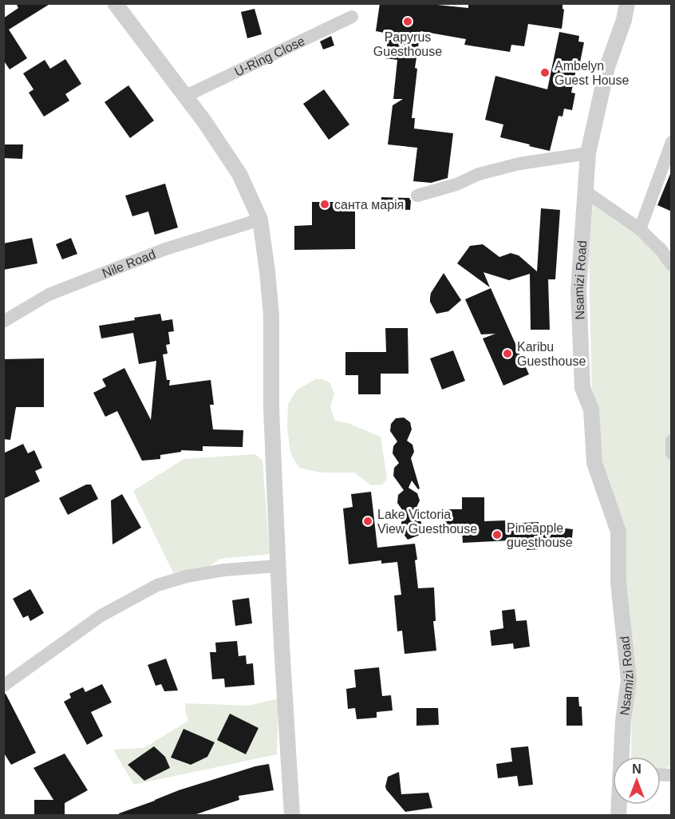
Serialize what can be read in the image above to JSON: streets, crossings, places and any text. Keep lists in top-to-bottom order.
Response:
{
  "streets": {
    "street": ["U-Ring Close", "Nile Road", "Nsamizi Road"]
  },
  "places": [
    "Papyrus Guesthouse",
    "Ambelyn Guest House",
    "санта марія",
    "Karibu Guesthouse",
    "Lake Victoria View Guesthouse",
    "Pineapple guesthouse"
  ],
  "north": "top"
}
